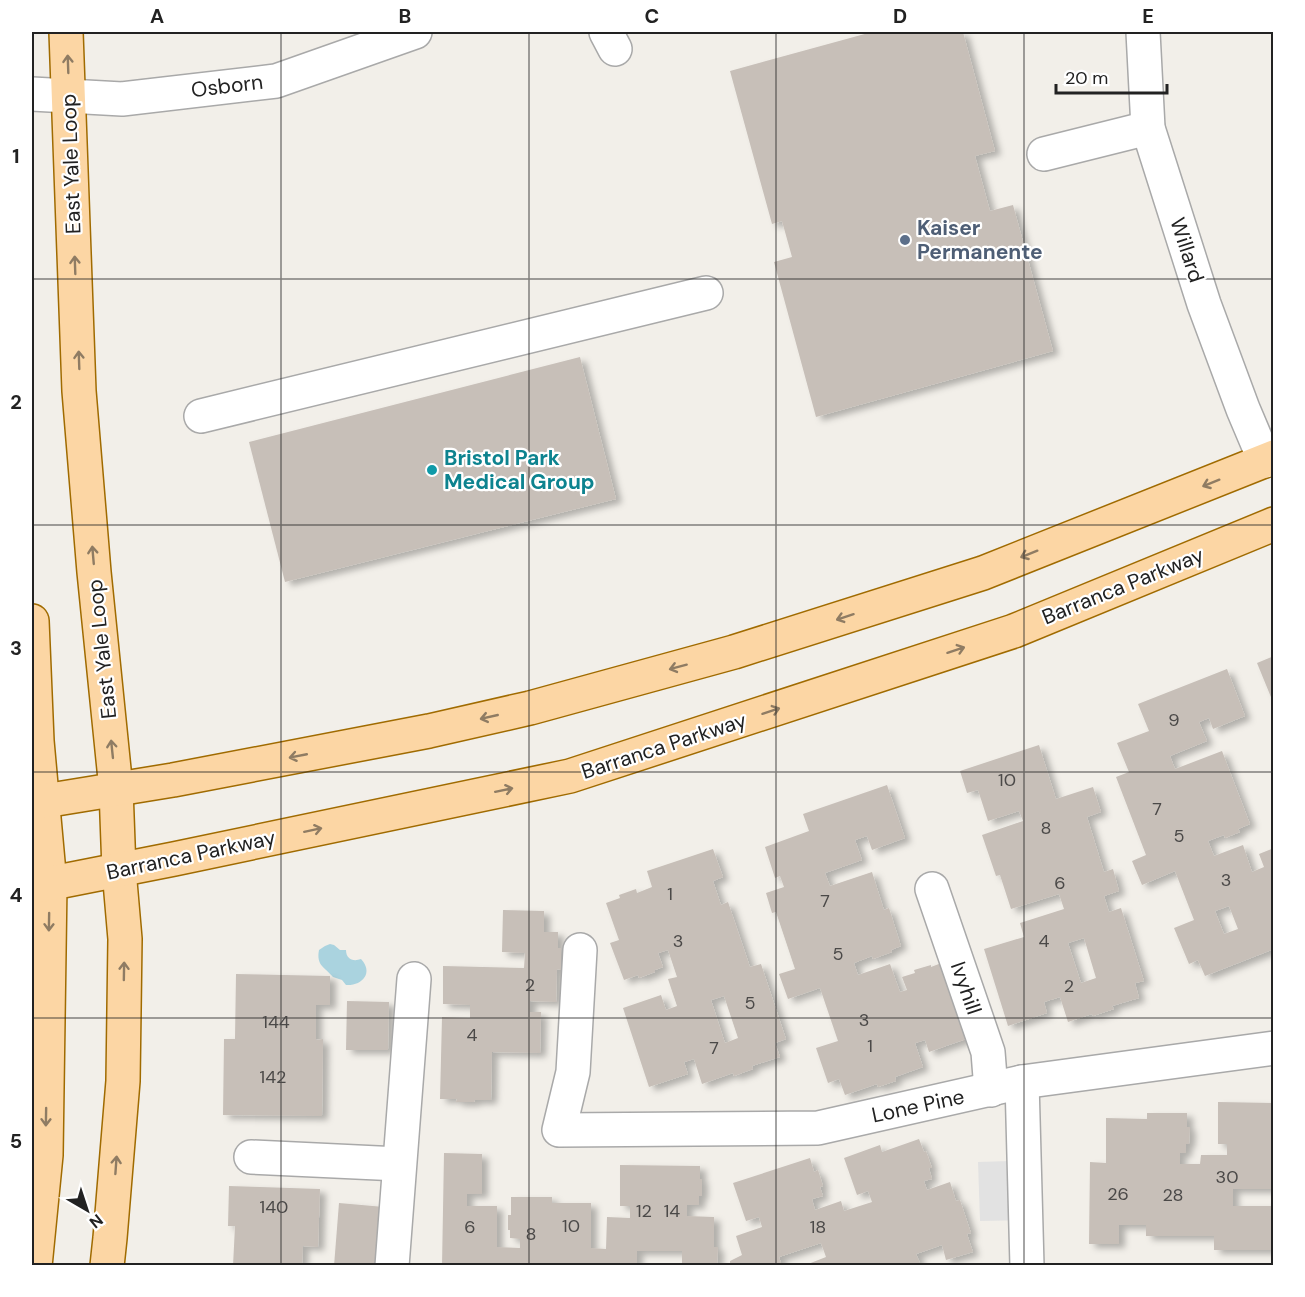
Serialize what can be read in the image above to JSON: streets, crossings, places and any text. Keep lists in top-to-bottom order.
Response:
{
  "streets": {
    "main road": ["East Yale Loop", "Barranca Parkway"],
    "street": [
      "Osborn",
      "Willard",
      "Ivyhill",
      "Lone Pine"
    ]
  },
  "crossings": [
    ["Osborn", "East Yale Loop"],
    ["East Yale Loop", "Barranca Parkway"],
    ["Ivyhill", "Lone Pine"]
  ],
  "places": ["Kaiser Permanente", "Bristol Park Medical Group"],
  "house_numbers": [
    "9",
    "10",
    "7",
    "8",
    "5",
    "3",
    "6",
    "1",
    "7",
    "3",
    "4",
    "5",
    "2",
    "2",
    "5",
    "3",
    "144",
    "4",
    "1",
    "7",
    "142",
    "30",
    "26",
    "28",
    "140",
    "12",
    "14",
    "10",
    "6",
    "18",
    "8"
  ],
  "scale_bar": "20 m",
  "north": "bottom right",
  "grid": {
    "columns": [
      "A",
      "B",
      "C",
      "D",
      "E"
    ],
    "rows": [
      "1",
      "2",
      "3",
      "4",
      "5"
    ]
  }
}
